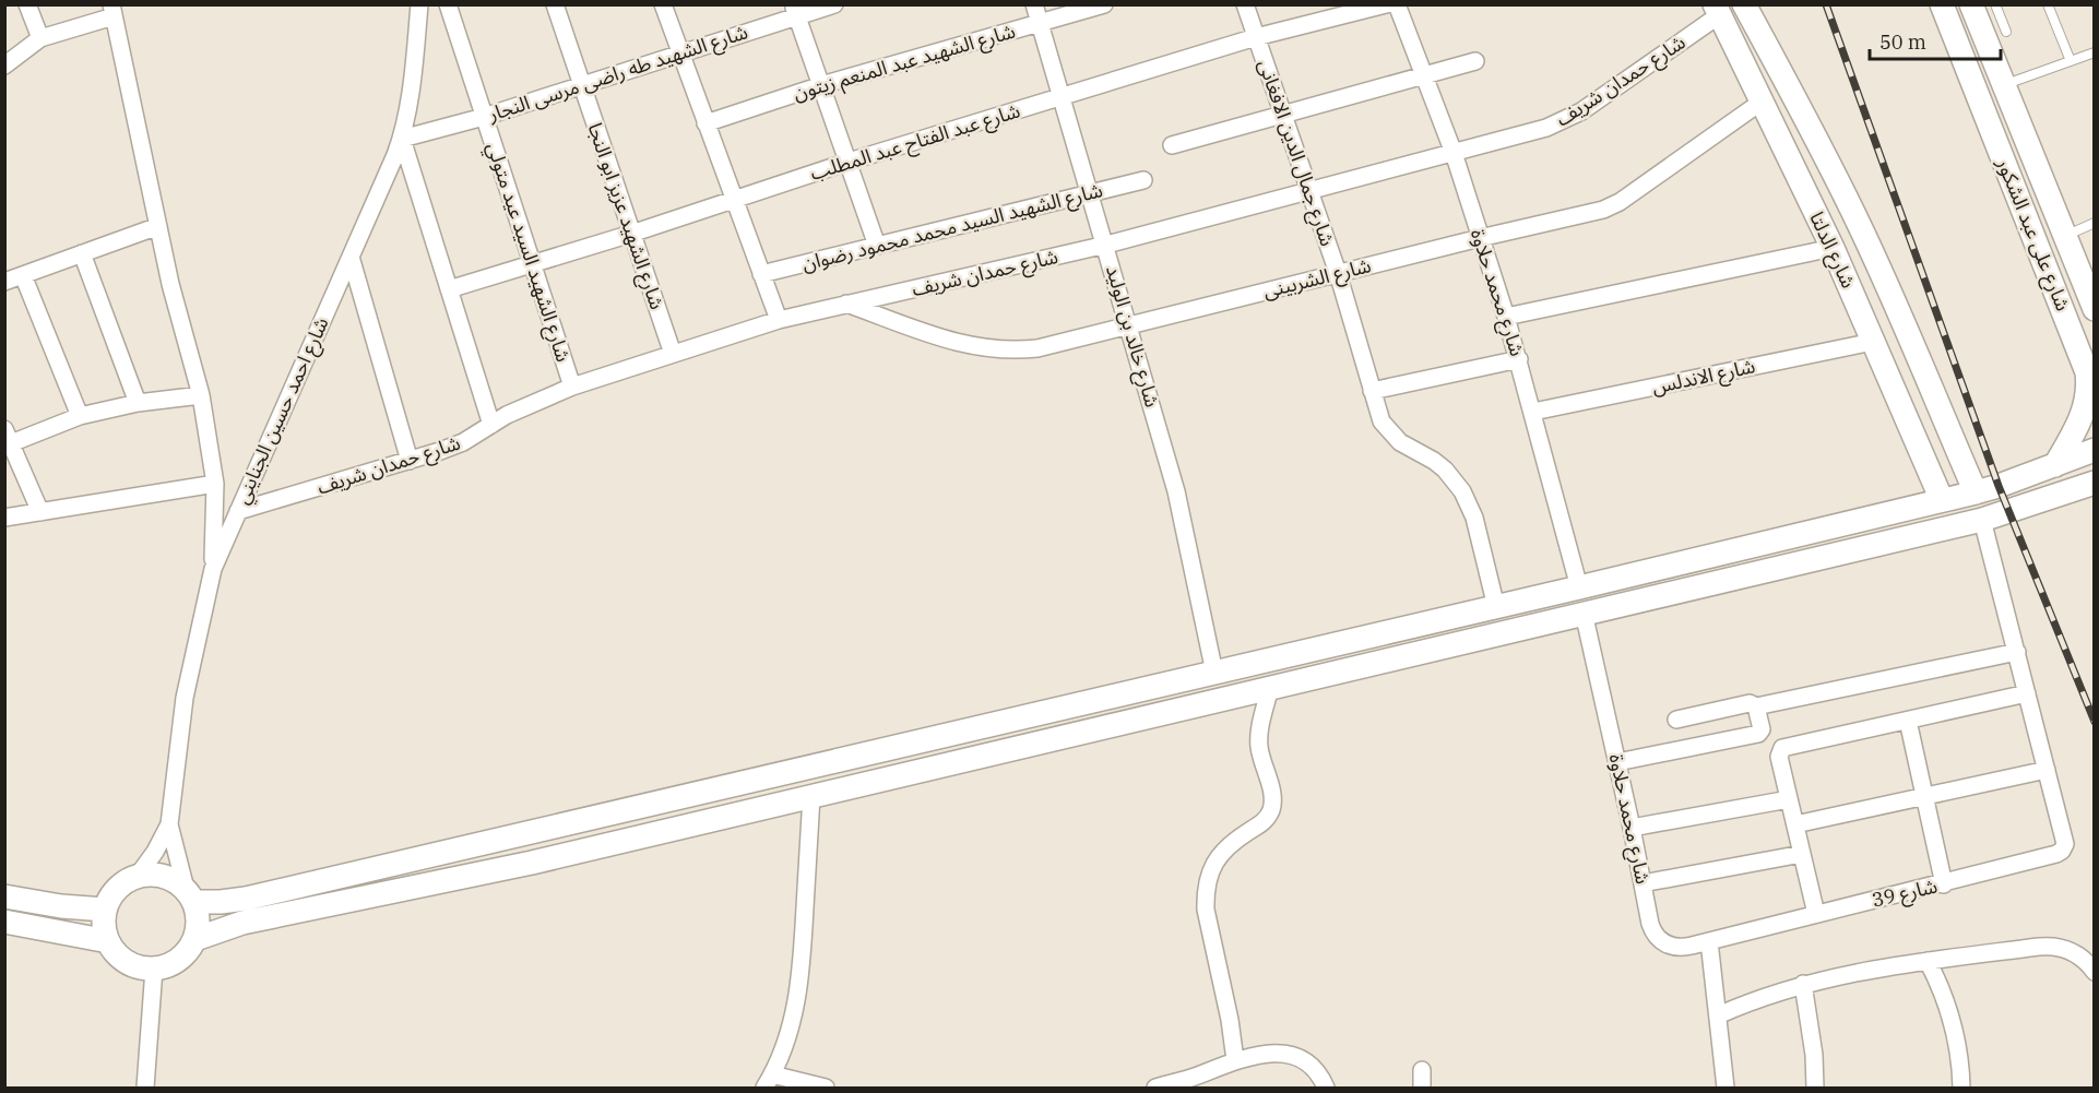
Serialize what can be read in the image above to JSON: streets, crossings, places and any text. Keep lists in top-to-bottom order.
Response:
{
  "streets": {
    "main road": ["شارع على عبد الشكور", "شارع الدلتا"],
    "street": [
      "شارع الشهيد عبد المنعم زيتون",
      "شارع الشهيد طه راضى مرسى النجار",
      "شارع حمدان شريف",
      "شارع عبد الفتاح عبد المطلب",
      "شارع جمال الدين الافغانى",
      "شارع الشهيد عزيز ابو النجا",
      "شارع الشهيد السيد محمد محمود رضوان",
      "شارع الشهيد السيد عيد متولي",
      "شارع الشربينى",
      "شارع محمد حلاوة",
      "شارع خالد بن الوليد",
      "شارع الاندلس",
      "شارع احمد حسين الجنايني",
      "شارع 39"
    ]
  },
  "crossings": [
    ["شارع الشهيد عبد المنعم زيتون", "شارع خالد بن الوليد"],
    ["شارع الشهيد طه راضى مرسى النجار", "شارع الشهيد عزيز ابو النجا"],
    ["شارع الشهيد طه راضى مرسى النجار", "شارع الشهيد السيد عيد متولي"],
    ["شارع الشهيد طه راضى مرسى النجار", "شارع احمد حسين الجنايني"],
    ["شارع حمدان شريف", "شارع جمال الدين الافغانى"],
    ["شارع حمدان شريف", "شارع الشهيد عزيز ابو النجا"],
    ["شارع حمدان شريف", "شارع الدلتا"],
    ["شارع حمدان شريف", "شارع الشهيد السيد عيد متولي"],
    ["شارع حمدان شريف", "شارع الشربينى"],
    ["شارع حمدان شريف", "شارع محمد حلاوة"],
    ["شارع حمدان شريف", "شارع خالد بن الوليد"],
    ["شارع حمدان شريف", "شارع احمد حسين الجنايني"],
    ["شارع عبد الفتاح عبد المطلب", "شارع جمال الدين الافغانى"],
    ["شارع عبد الفتاح عبد المطلب", "شارع الشهيد عزيز ابو النجا"],
    ["شارع عبد الفتاح عبد المطلب", "شارع الشهيد السيد عيد متولي"],
    ["شارع عبد الفتاح عبد المطلب", "شارع خالد بن الوليد"],
    ["شارع جمال الدين الافغانى", "شارع الشربينى"],
    ["شارع الشهيد السيد محمد محمود رضوان", "شارع خالد بن الوليد"],
    ["شارع الدلتا", "شارع الشربينى"],
    ["شارع الدلتا", "شارع الاندلس"],
    ["شارع الشربينى", "شارع محمد حلاوة"],
    ["شارع الشربينى", "شارع خالد بن الوليد"],
    ["شارع محمد حلاوة", "شارع الاندلس"],
    ["شارع محمد حلاوة", "شارع 39"]
  ],
  "scale_bar": "50 m"
}
